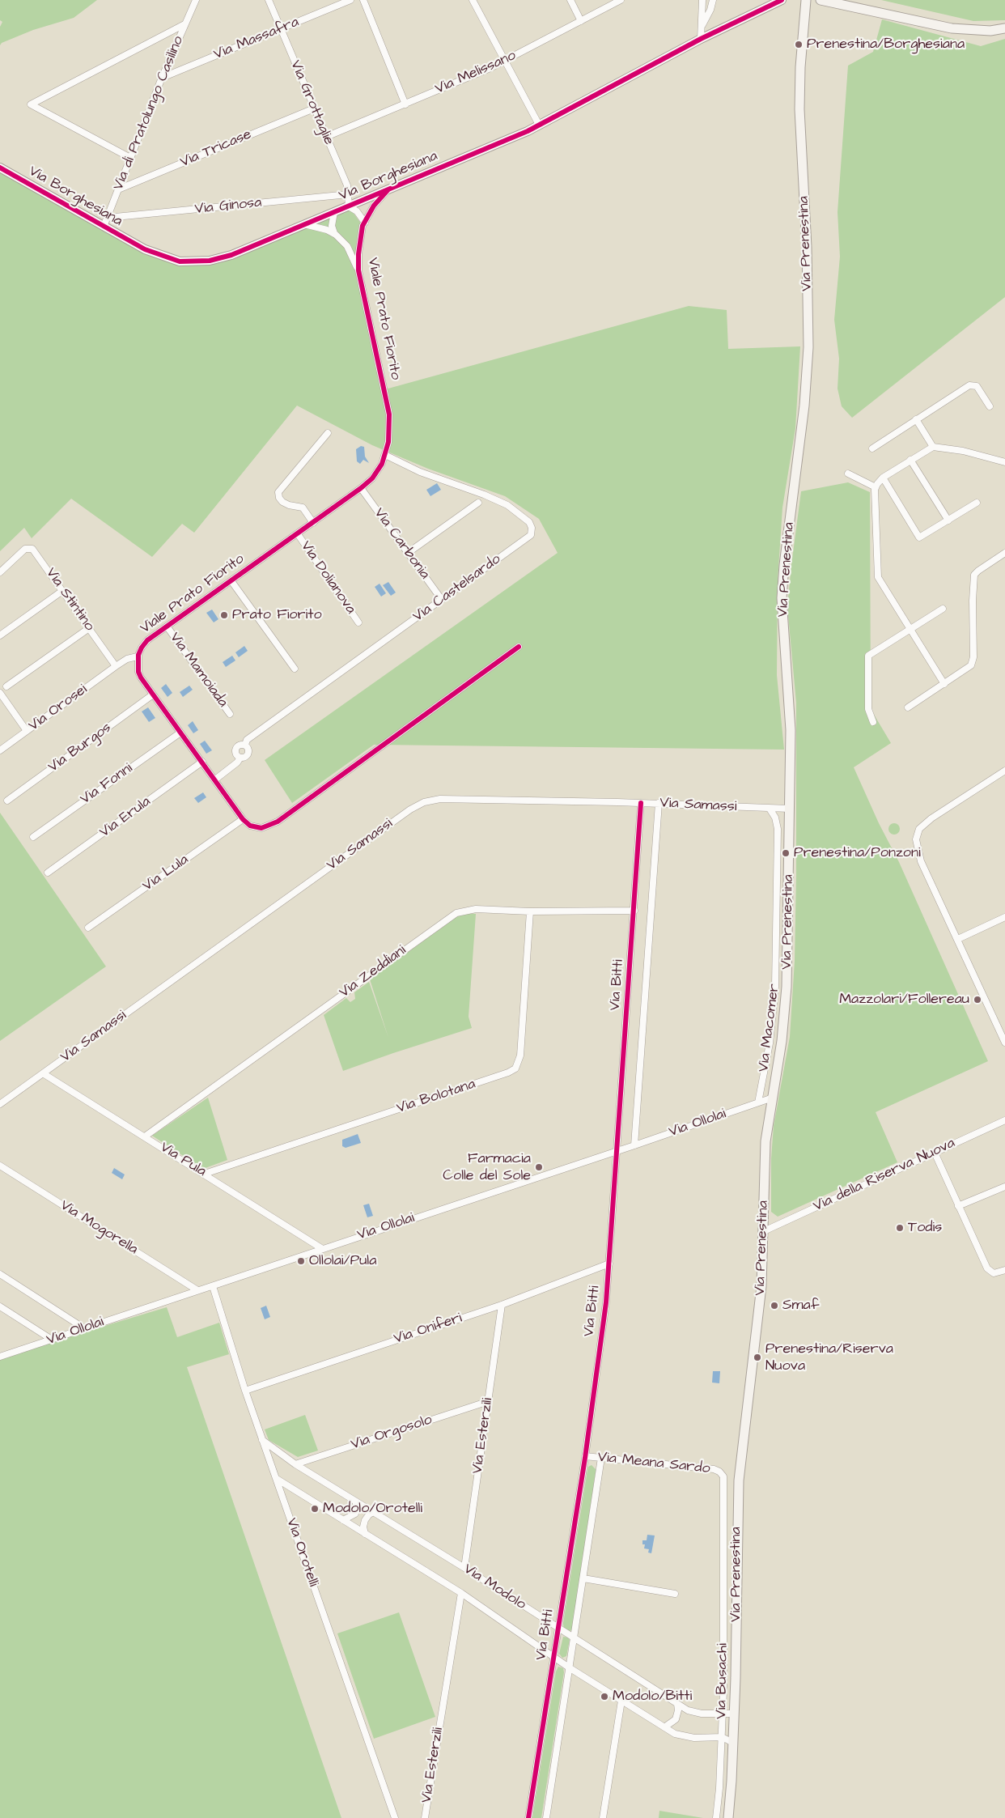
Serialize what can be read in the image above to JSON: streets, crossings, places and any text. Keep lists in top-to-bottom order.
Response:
{
  "streets": {
    "main road": ["Via Prenestina"],
    "street": [
      "Via Massafra",
      "Via Melissano",
      "Via Grottaglie",
      "Via di Pratolungo Casilino",
      "Via Tricase",
      "Via Borghesiana",
      "Via Ginosa",
      "Viale Prato Fiorito",
      "Via Carbonia",
      "Via Dolianova",
      "Via Castelsardo",
      "Via Stintino",
      "Via Mamoiada",
      "Via Orosei",
      "Via Burgos",
      "Via Fonni",
      "Via Samassi",
      "Via Erula",
      "Via Lula",
      "Via Zeddiani",
      "Via Bitti",
      "Via Macomer",
      "Via Bolotana",
      "Via Ollolai",
      "Via Pula",
      "Via della Riserva Nuova",
      "Via Mogorella",
      "Via Oniferi",
      "Via Orgosolo",
      "Via Esterzili",
      "Via Meana Sardo",
      "Via Orotelli",
      "Via Modolo",
      "Via Busachi"
    ]
  },
  "crossings": [
    ["Via Massafra", "Via Grottaglie"],
    ["Via Massafra", "Via di Pratolungo Casilino"],
    ["Via Melissano", "Via Grottaglie"],
    ["Via Grottaglie", "Via Tricase"],
    ["Via Grottaglie", "Via Borghesiana"],
    ["Via Grottaglie", "Via Ginosa"],
    ["Via di Pratolungo Casilino", "Via Tricase"],
    ["Via di Pratolungo Casilino", "Via Borghesiana"],
    ["Via di Pratolungo Casilino", "Via Ginosa"],
    ["Via Borghesiana", "Viale Prato Fiorito"],
    ["Via Prenestina", "Via Samassi"],
    ["Via Prenestina", "Via Ollolai"],
    ["Via Prenestina", "Via della Riserva Nuova"],
    ["Via Prenestina", "Via Modolo"],
    ["Viale Prato Fiorito", "Via Carbonia"],
    ["Viale Prato Fiorito", "Via Dolianova"],
    ["Viale Prato Fiorito", "Via Castelsardo"],
    ["Viale Prato Fiorito", "Via Mamoiada"],
    ["Via Carbonia", "Via Castelsardo"],
    ["Via Stintino", "Via Orosei"],
    ["Via Samassi", "Via Bitti"],
    ["Via Samassi", "Via Macomer"],
    ["Via Samassi", "Via Pula"],
    ["Via Zeddiani", "Via Bitti"],
    ["Via Zeddiani", "Via Bolotana"],
    ["Via Zeddiani", "Via Pula"],
    ["Via Bitti", "Via Ollolai"],
    ["Via Bitti", "Via Oniferi"],
    ["Via Bitti", "Via Meana Sardo"],
    ["Via Bitti", "Via Modolo"],
    ["Via Macomer", "Via Ollolai"],
    ["Via Bolotana", "Via Pula"],
    ["Via Ollolai", "Via Pula"],
    ["Via Ollolai", "Via Mogorella"],
    ["Via Ollolai", "Via Orotelli"],
    ["Via Oniferi", "Via Esterzili"],
    ["Via Oniferi", "Via Orotelli"],
    ["Via Orgosolo", "Via Esterzili"],
    ["Via Orgosolo", "Via Modolo"],
    ["Via Esterzili", "Via Modolo"],
    ["Via Meana Sardo", "Via Busachi"],
    ["Via Orotelli", "Via Modolo"],
    ["Via Modolo", "Via Busachi"]
  ],
  "places": [
    "Prenestina/Borghesiana",
    "Prato Fiorito",
    "Prenestina/Ponzoni",
    "Mazzolari/Follereau",
    "Farmacia Colle del Sole",
    "Todis",
    "Ollolai/Pula",
    "Smaf",
    "Prenestina/Riserva Nuova",
    "Modolo/Orotelli",
    "Modolo/Bitti"
  ]
}
